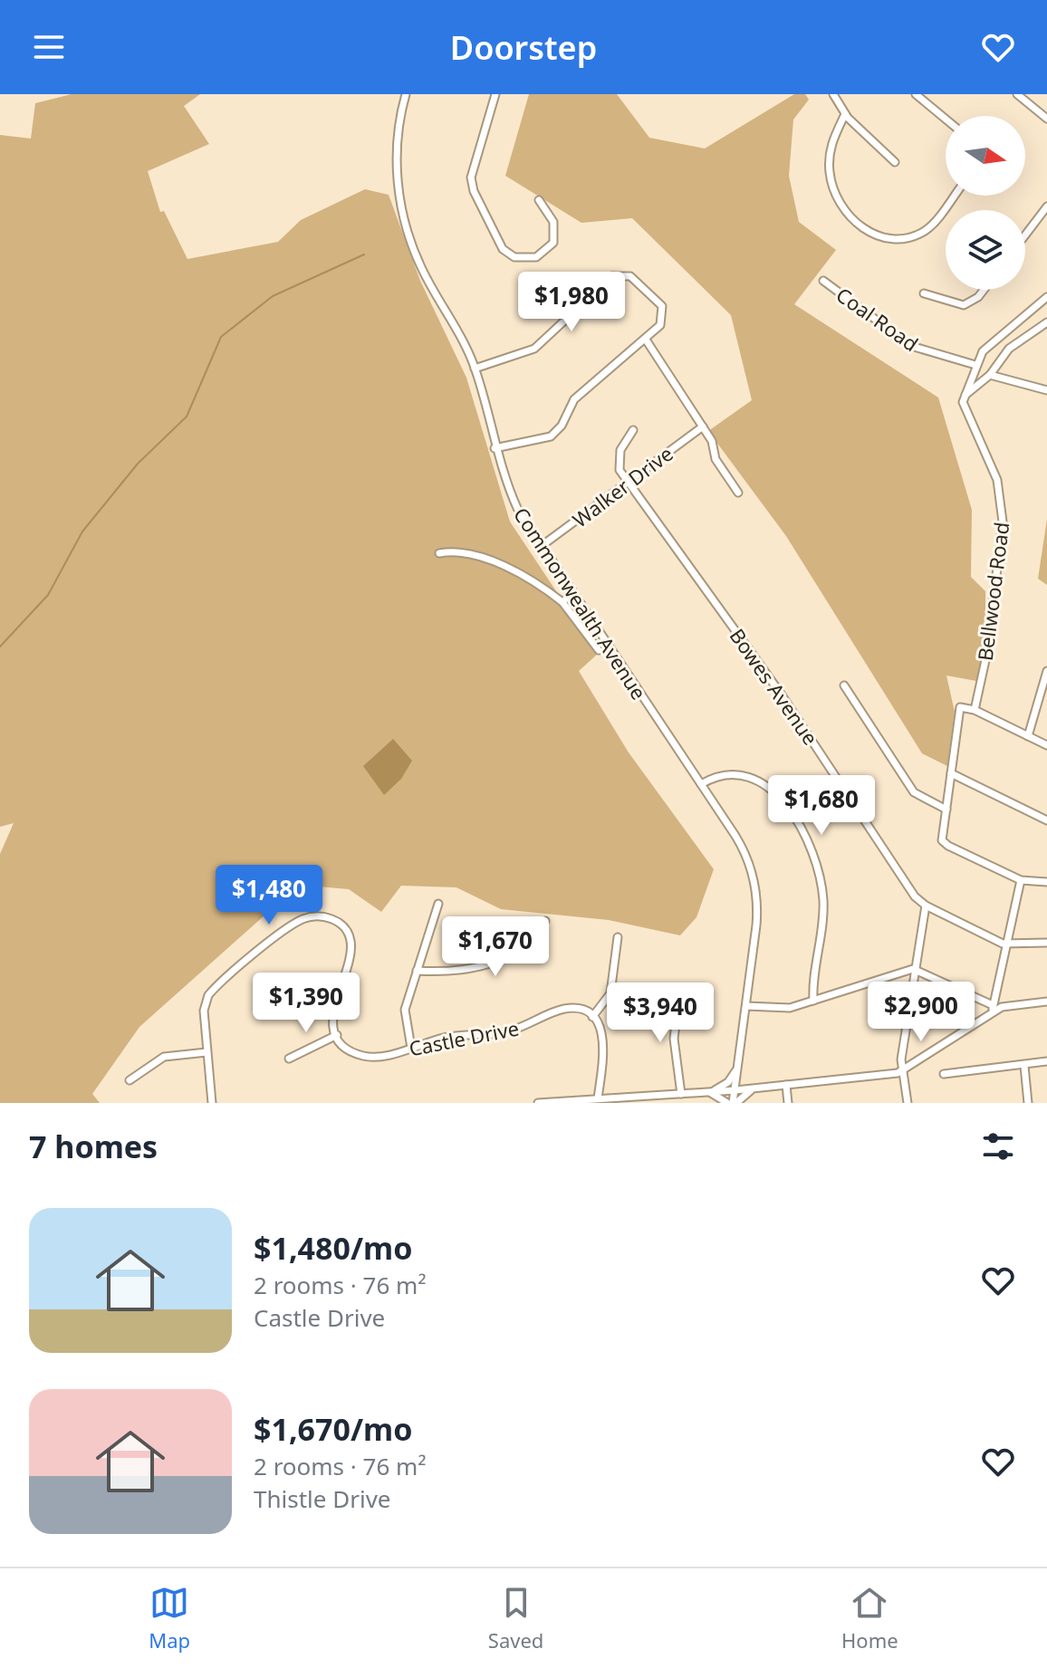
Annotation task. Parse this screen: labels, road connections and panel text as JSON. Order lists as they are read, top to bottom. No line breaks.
{"streets":{"street":["Coal Road","Walker Drive","Bellwood Road","Commonwealth Avenue","Bowes Avenue","Castle Drive"]},"crossings":[["Walker Drive","Commonwealth Avenue"],["Walker Drive","Bowes Avenue"]],"north":"right","page":{"header":"Doorstep","price":["$1,980","$1,680","$1,480","$1,670","$1,390","$2,900","$3,940"],"heading":"7 homes","list":[{"name":"$1,480/mo","note":"2 rooms · 76 m² · Castle Drive"},{"name":"$1,670/mo","note":"2 rooms · 76 m² · Thistle Drive"}],"tabs":["Map","Saved","Home"]}}
